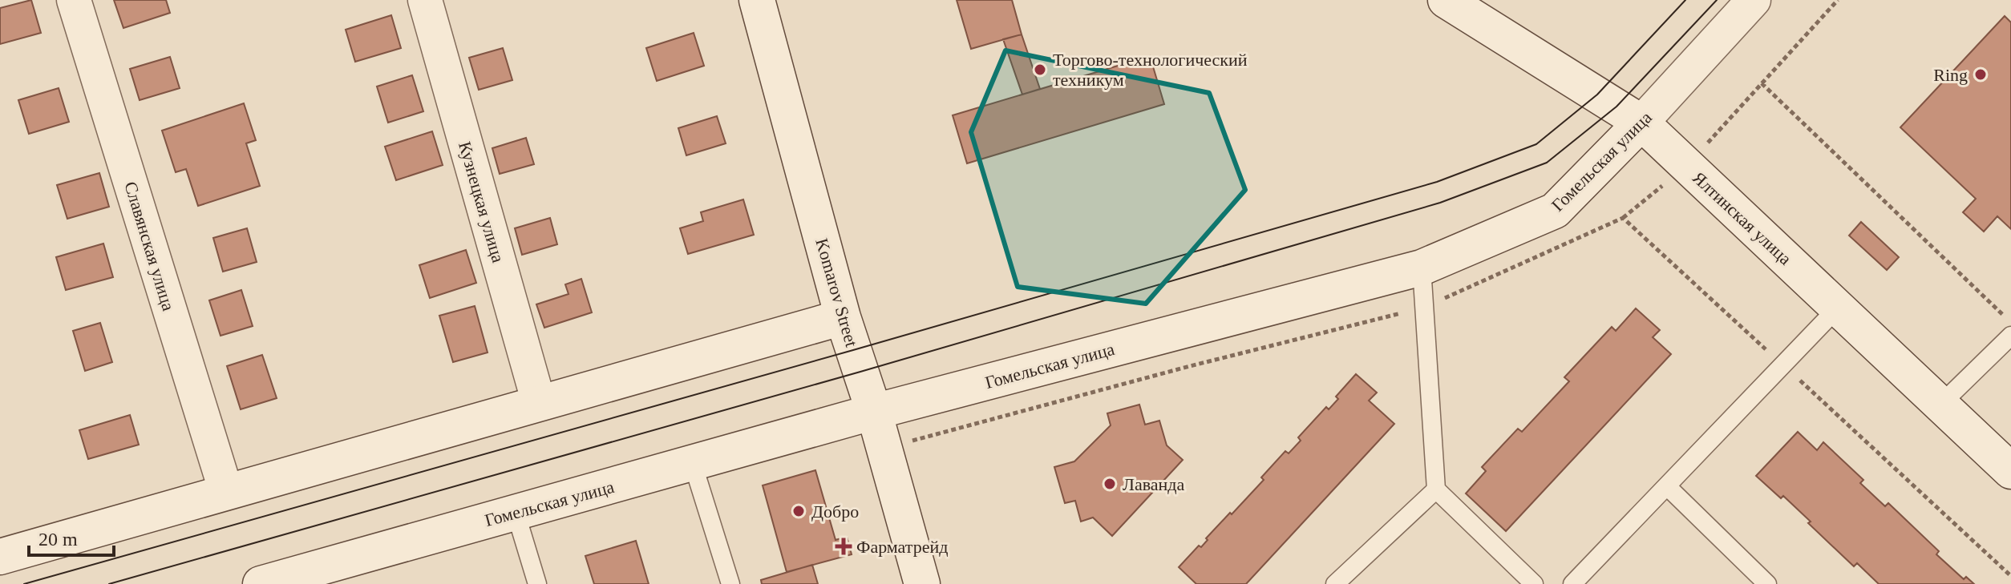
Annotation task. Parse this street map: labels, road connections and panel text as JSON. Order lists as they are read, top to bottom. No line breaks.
{"streets":{"street":["Гомельская улица","Кузнецкая улица","Ялтинская улица","Славянская улица","Komarov Street"]},"crossings":[["Гомельская улица","Ялтинская улица"],["Гомельская улица","Komarov Street"]],"places":{"other":["Торгово-технологический техникум","Ring","Лаванда","Добро"],"health":["Фарматрейд"]},"scale_bar":"20 m"}
